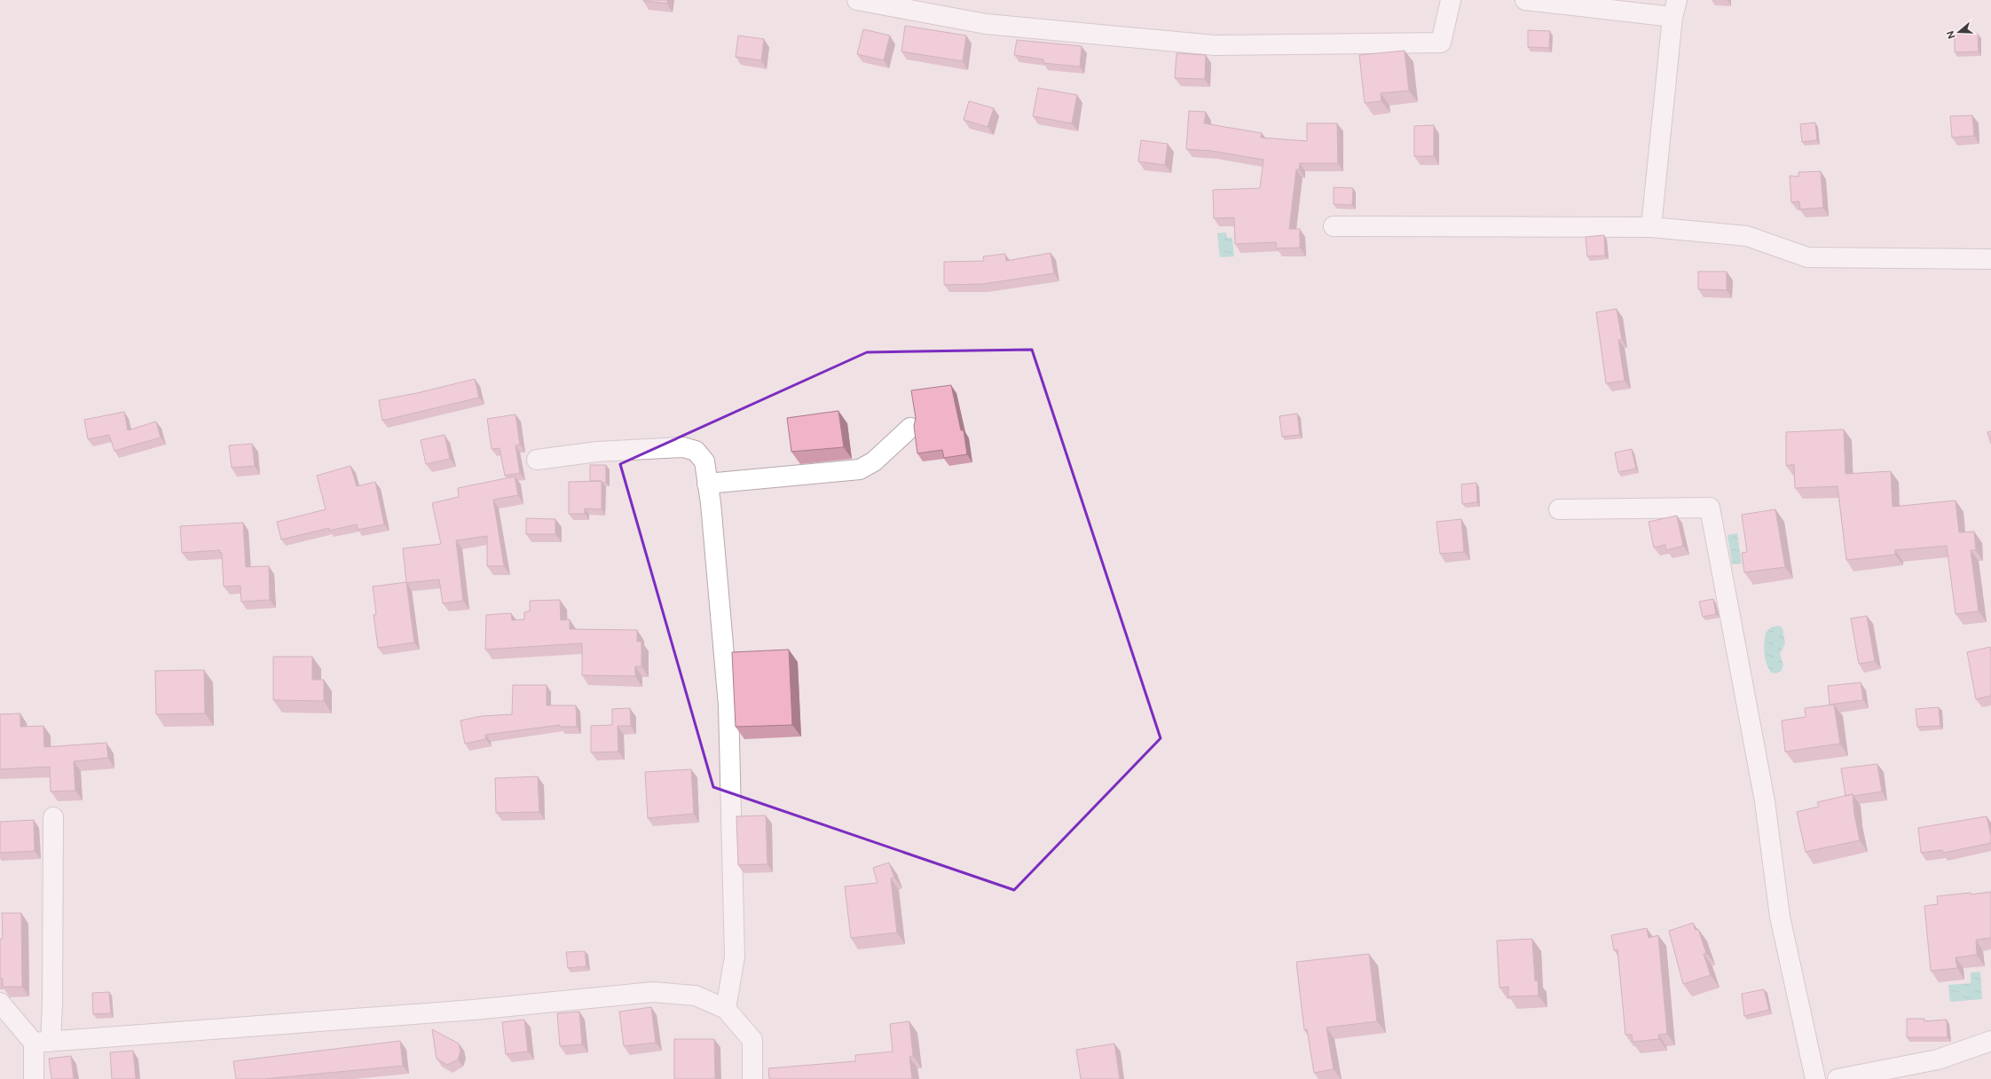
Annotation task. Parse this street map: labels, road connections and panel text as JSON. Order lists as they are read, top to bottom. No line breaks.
{"north":"left"}
